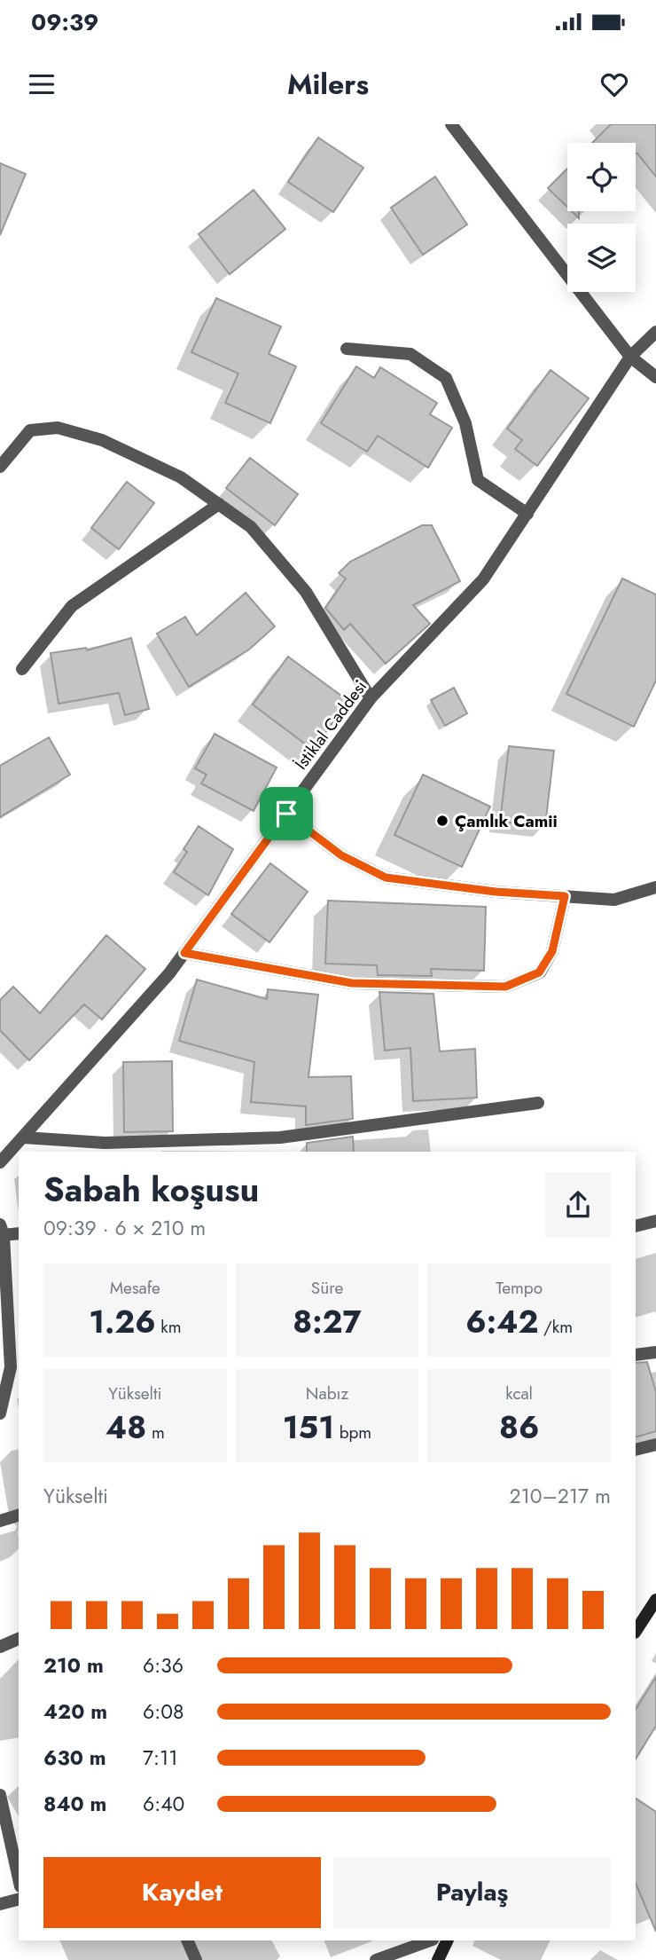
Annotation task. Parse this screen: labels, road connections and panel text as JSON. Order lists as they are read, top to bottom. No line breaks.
{"streets":{"street":["İstiklal Caddesi"]},"places":["Çamlık Camii"],"page":{"status":"09:39","header":"Milers","heading":["Sabah koşusu","09:39 · 6 × 210 m"],"stats":[["Mesafe","1.26 km"],["Süre","8:27"],["Tempo","6:42 /km"],["Yükselti","48 m"],["Nabız","151 bpm"],["kcal","86"]],"chart":["Yükselti","210–217 m"],"list":[{"name":"210 m","note":"6:36"},{"name":"420 m","note":"6:08"},{"name":"630 m","note":"7:11"},{"name":"840 m","note":"6:40"}],"buttons":["Kaydet","Paylaş"]}}
